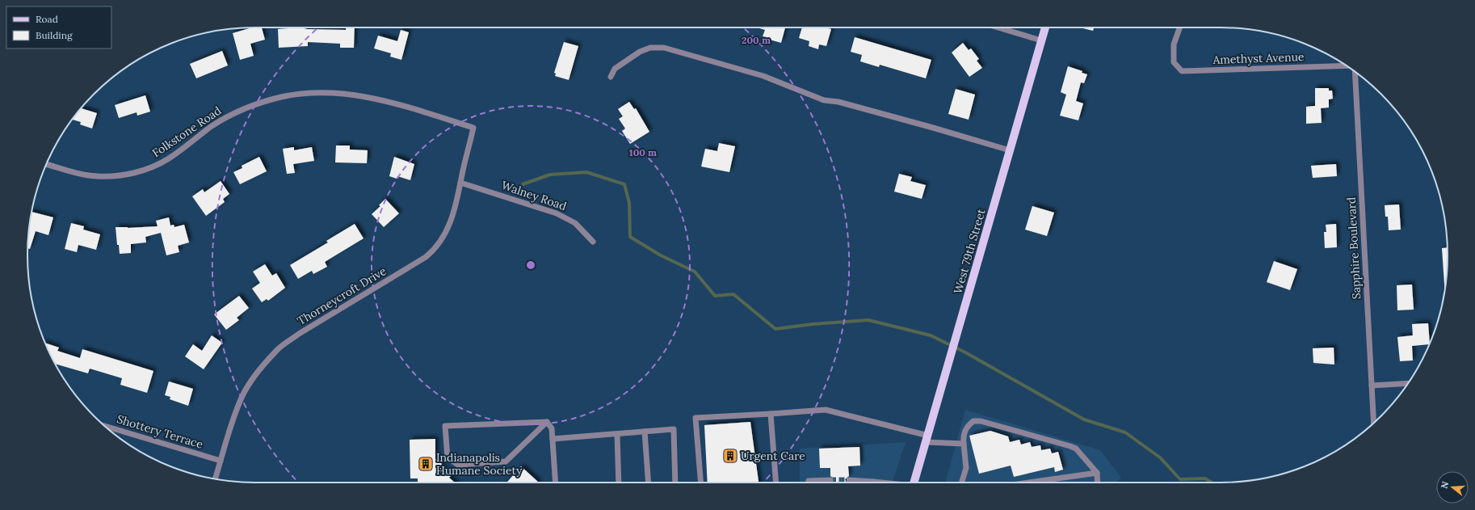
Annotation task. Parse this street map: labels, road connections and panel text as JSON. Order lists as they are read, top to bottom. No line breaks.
{"streets":{"main road":["West 79th Street"],"street":["Amethyst Avenue","Folkstone Road","Walney Road","Sapphire Boulevard","Thorneycroft Drive","Shottery Terrace"]},"crossings":[["Folkstone Road","Thorneycroft Drive"],["Walney Road","Thorneycroft Drive"],["Thorneycroft Drive","Shottery Terrace"]],"places":{"building":["Urgent Care","Indianapolis Humane Society"]},"legend":["Road","Building"],"north":"left","rings":["200 m","100 m"]}
